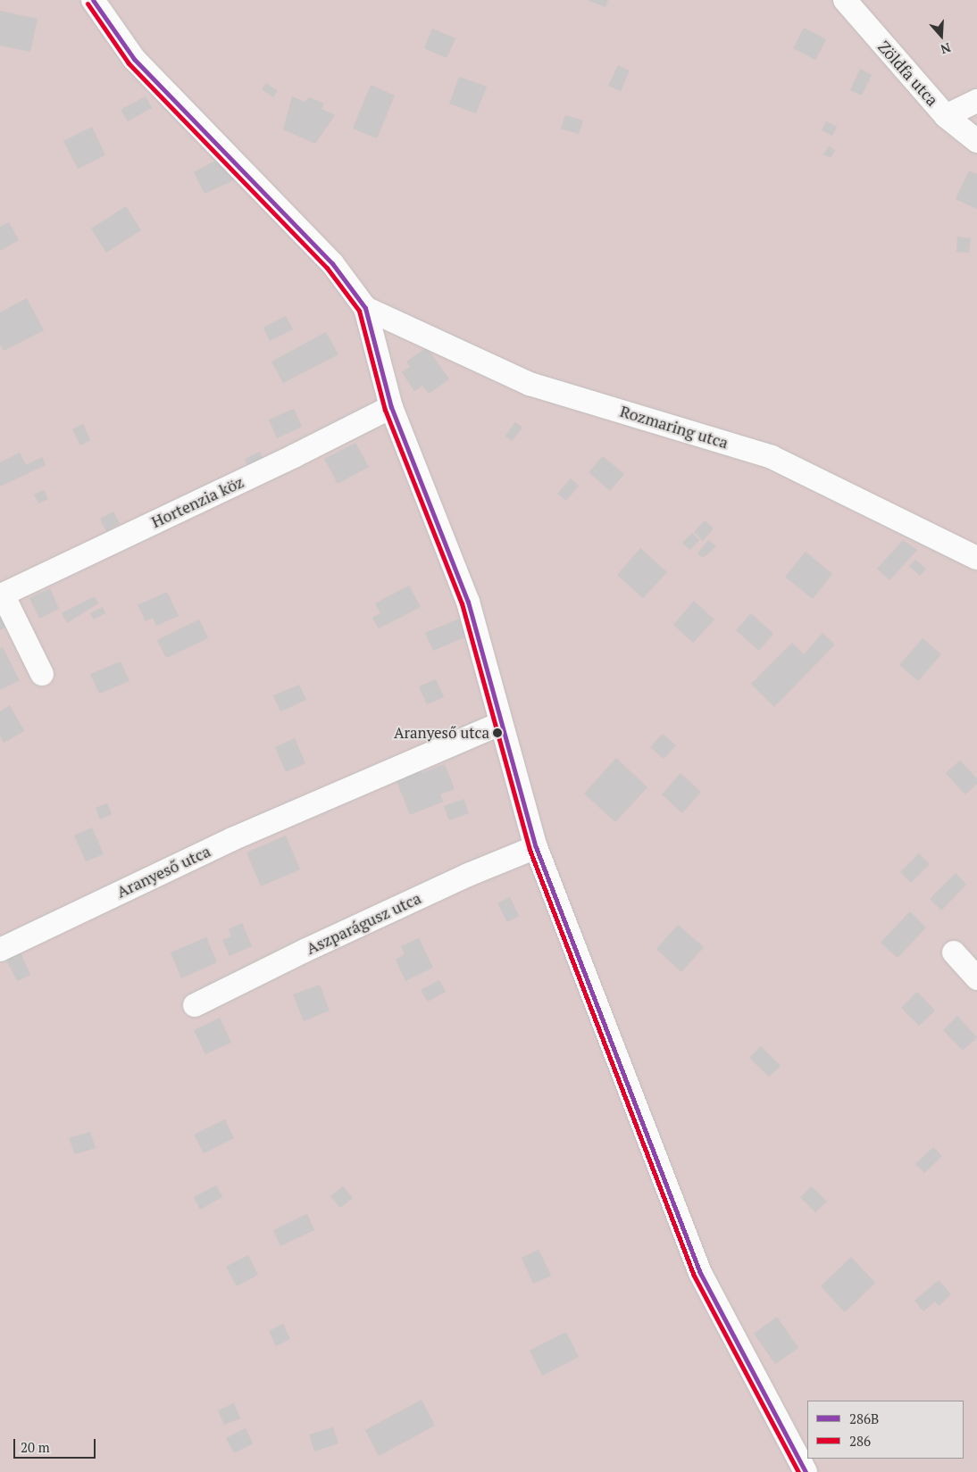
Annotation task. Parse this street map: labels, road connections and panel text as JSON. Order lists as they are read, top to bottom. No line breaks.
{"streets":{"street":["Zöldfa utca","Rozmaring utca","Hortenzia köz","Aranyeső utca","Aszparágusz utca"]},"places":["Aranyeső utca"],"lines":["transit line 286B","transit line 286"],"legend":["286B","286"],"scale_bar":"20 m","north":"bottom"}
